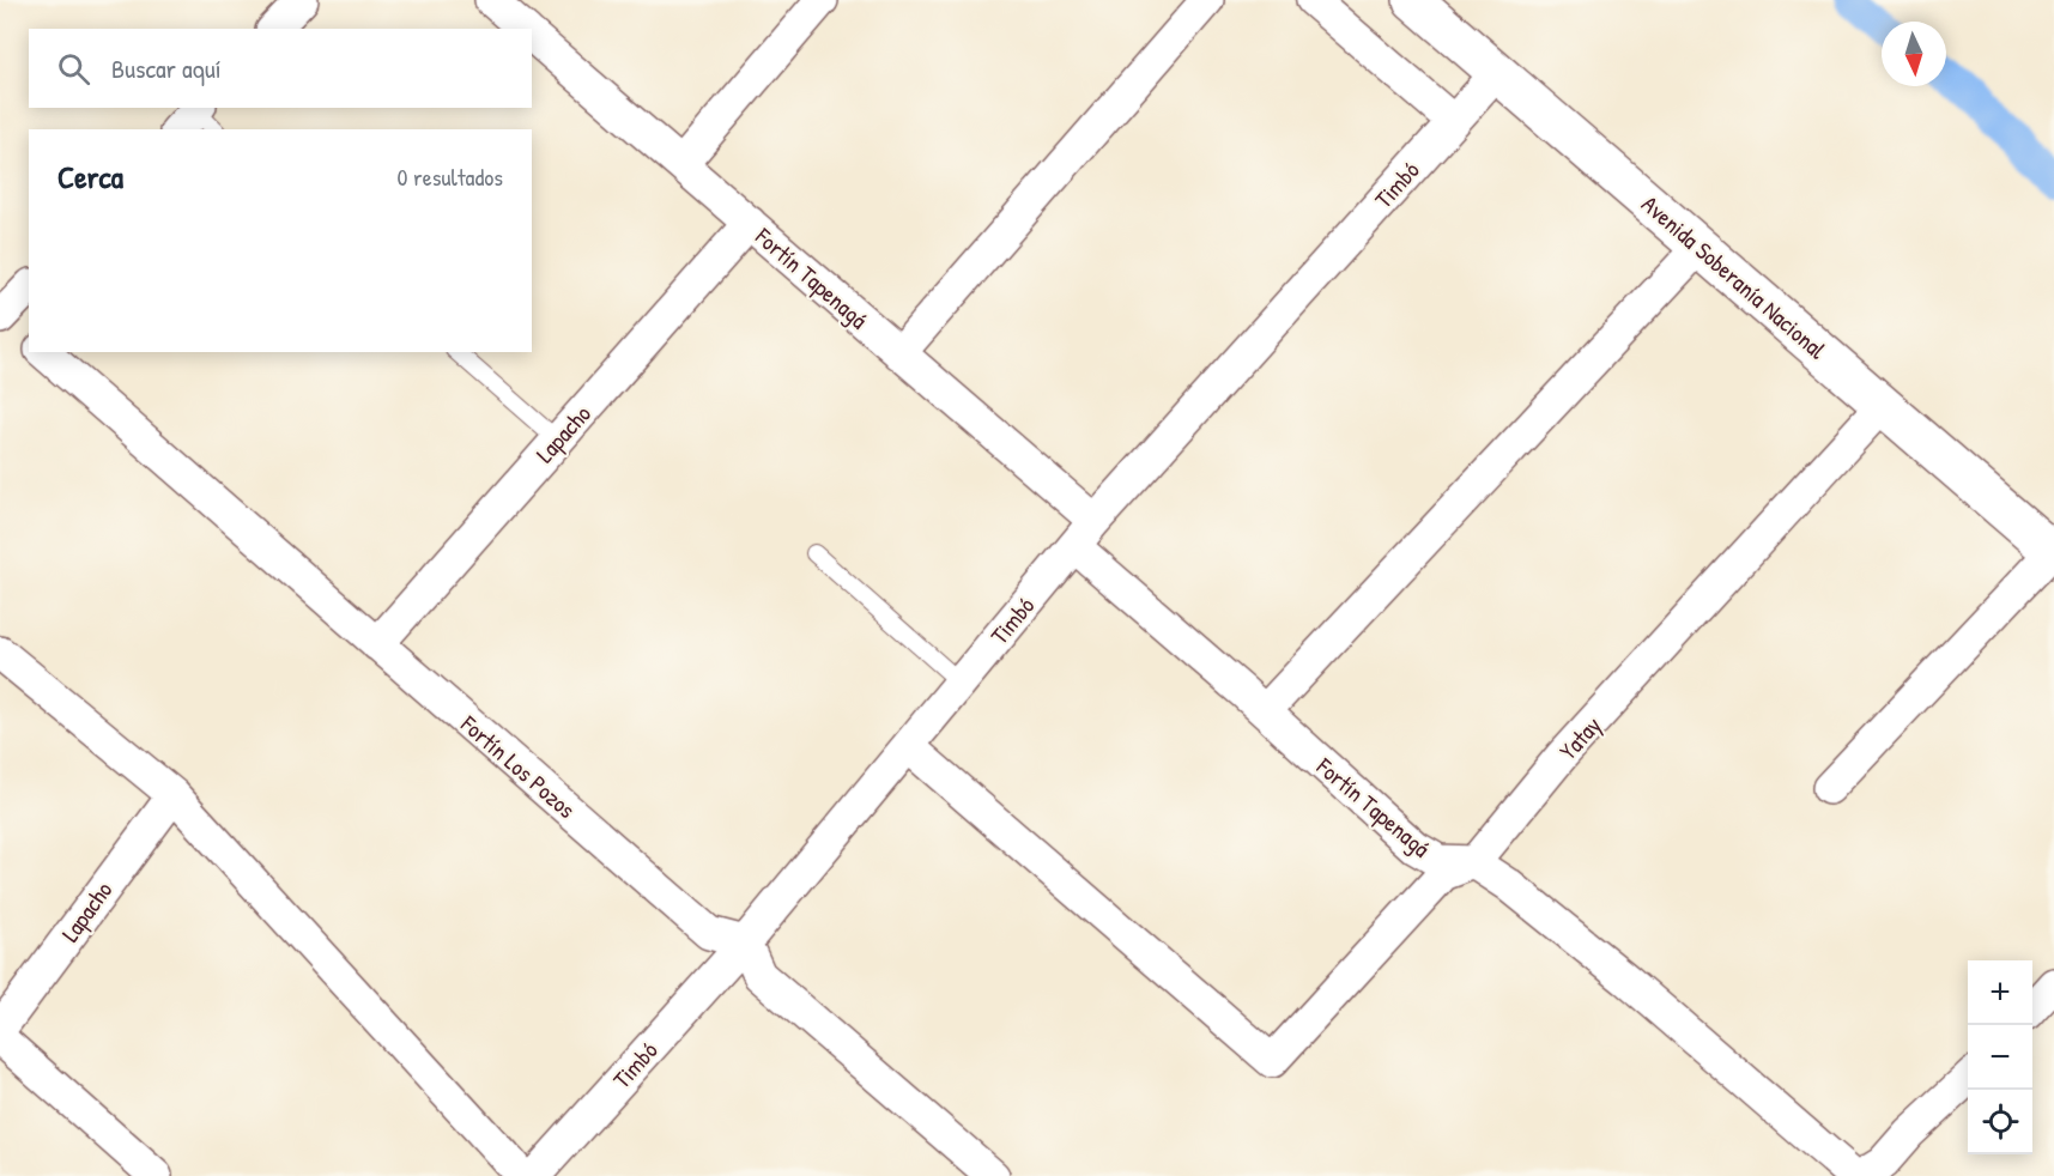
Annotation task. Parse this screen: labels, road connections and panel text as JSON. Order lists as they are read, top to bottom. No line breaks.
{"streets":{"main road":["Avenida Soberanía Nacional"],"street":["Timbó","Fortín Tapenagá","Lapacho","Yatay","Fortín Los Pozos"]},"crossings":[["Timbó","Avenida Soberanía Nacional"],["Timbó","Fortín Tapenagá"],["Timbó","Yatay"],["Timbó","Fortín Los Pozos"],["Avenida Soberanía Nacional","Yatay"],["Fortín Tapenagá","Lapacho"],["Fortín Tapenagá","Yatay"],["Lapacho","Fortín Los Pozos"]],"north":"bottom","page":{"search":"Buscar aquí","heading":["Cerca","0 resultados"],"map_buttons":["+","−"]}}
